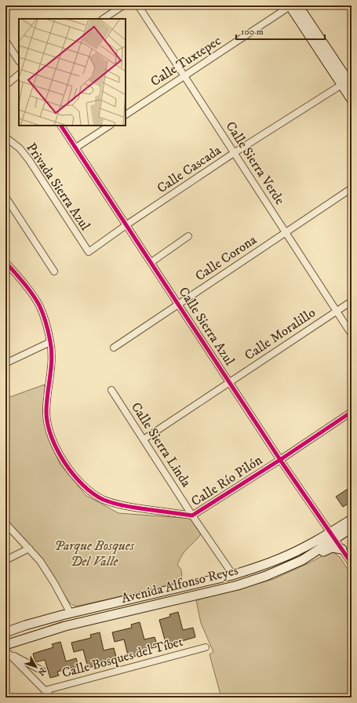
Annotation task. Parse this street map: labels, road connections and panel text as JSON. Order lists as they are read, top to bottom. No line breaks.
{"streets":{"main road":["Avenida Alfonso Reyes"],"street":["Calle Tuxtepec","Calle Sierra Verde","Calle Cascada","Privada Sierra Azul","Calle Corona","Calle Sierra Azul","Calle Moralillo","Calle Sierra Linda","Calle Río Pilón","Calle Bosques del Tíbet"]},"crossings":[["Calle Tuxtepec","Calle Sierra Verde"],["Calle Sierra Verde","Calle Cascada"],["Calle Sierra Verde","Calle Corona"],["Calle Sierra Verde","Calle Moralillo"],["Calle Cascada","Privada Sierra Azul"],["Calle Cascada","Calle Sierra Azul"],["Calle Corona","Calle Sierra Azul"],["Calle Sierra Azul","Calle Moralillo"],["Calle Sierra Azul","Calle Río Pilón"],["Calle Sierra Azul","Avenida Alfonso Reyes"],["Calle Moralillo","Calle Sierra Linda"],["Calle Sierra Linda","Calle Río Pilón"],["Calle Sierra Linda","Avenida Alfonso Reyes"]],"parks":["Parque Bosques Del Valle"],"scale_bar":"100 m","north":"bottom right"}
